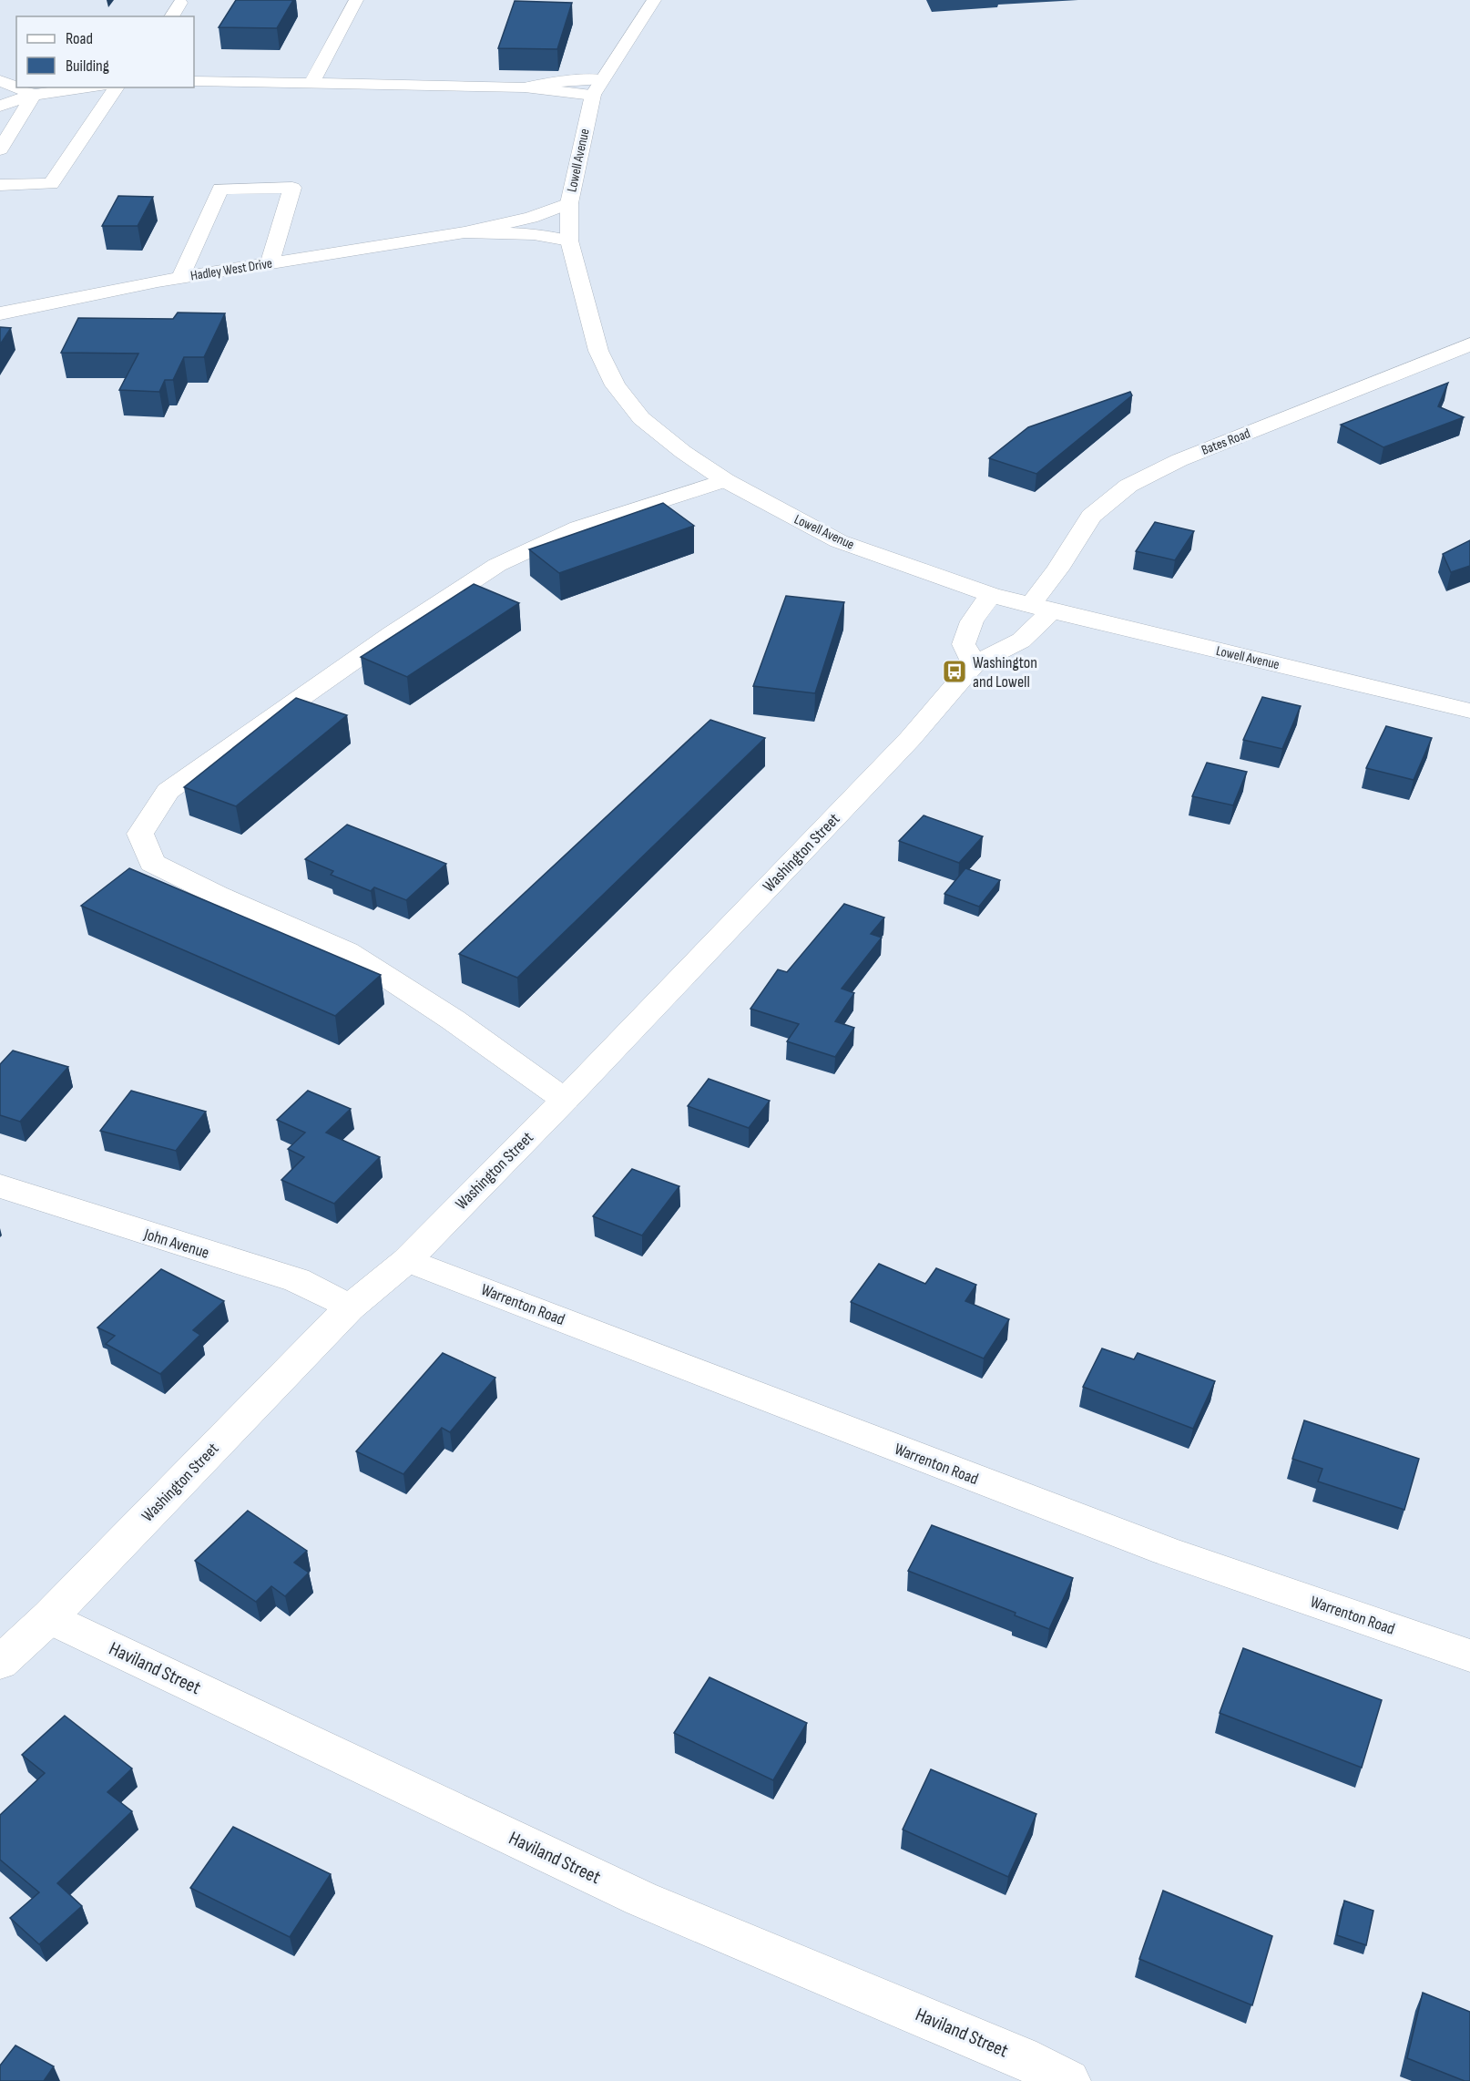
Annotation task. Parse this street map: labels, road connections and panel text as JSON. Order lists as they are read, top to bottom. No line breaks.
{"streets":{"street":["Lowell Avenue","Hadley West Drive","Bates Road","Washington Street","John Avenue","Warrenton Road","Haviland Street"]},"crossings":[["Lowell Avenue","Hadley West Drive"],["Lowell Avenue","Bates Road"],["Lowell Avenue","Washington Street"],["Bates Road","Washington Street"],["Washington Street","John Avenue"],["Washington Street","Warrenton Road"],["Washington Street","Haviland Street"]],"places":{"bus stop":["Washington and Lowell"]},"legend":["Road","Building"]}
